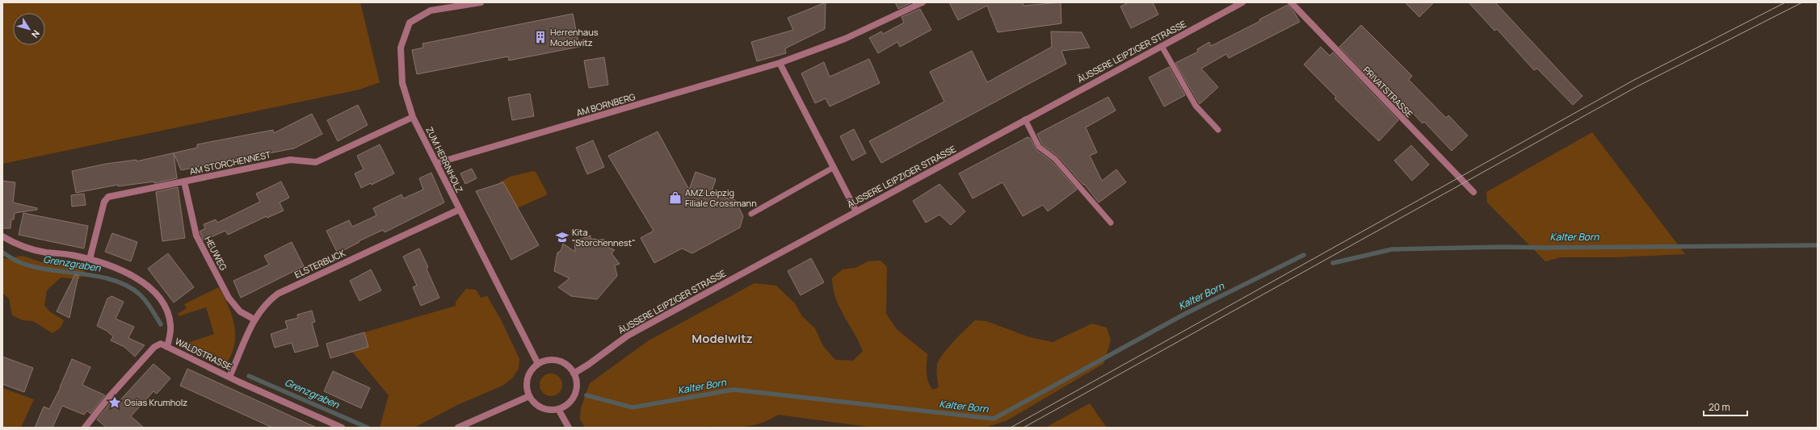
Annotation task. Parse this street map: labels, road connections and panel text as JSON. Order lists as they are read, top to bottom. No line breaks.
{"streets":{"street":["ÄUSSERE LEIPZIGER STRASSE","PRIVATSTRASSE","AM BORNBERG","ZUM HERRNHOLZ","AM STORCHENNEST","HEUWEG","ELSTERBLICK","WALDSTRASSE"]},"crossings":[["ÄUSSERE LEIPZIGER STRASSE","ZUM HERRNHOLZ"],["AM BORNBERG","ZUM HERRNHOLZ"],["ZUM HERRNHOLZ","AM STORCHENNEST"],["ZUM HERRNHOLZ","ELSTERBLICK"],["AM STORCHENNEST","HEUWEG"],["HEUWEG","ELSTERBLICK"],["ELSTERBLICK","WALDSTRASSE"]],"districts":["Modelwitz"],"water":["Kalter Born","Grenzgraben"],"places":{"building":["Herrenhaus Modelwitz"],"shop":["AMZ Leipzig Filiale Grossmann"],"school or university":["Kita \"Storchennest\""],"place":["Osias Krumholz"]},"scale_bar":"20 m","north":"bottom right"}
